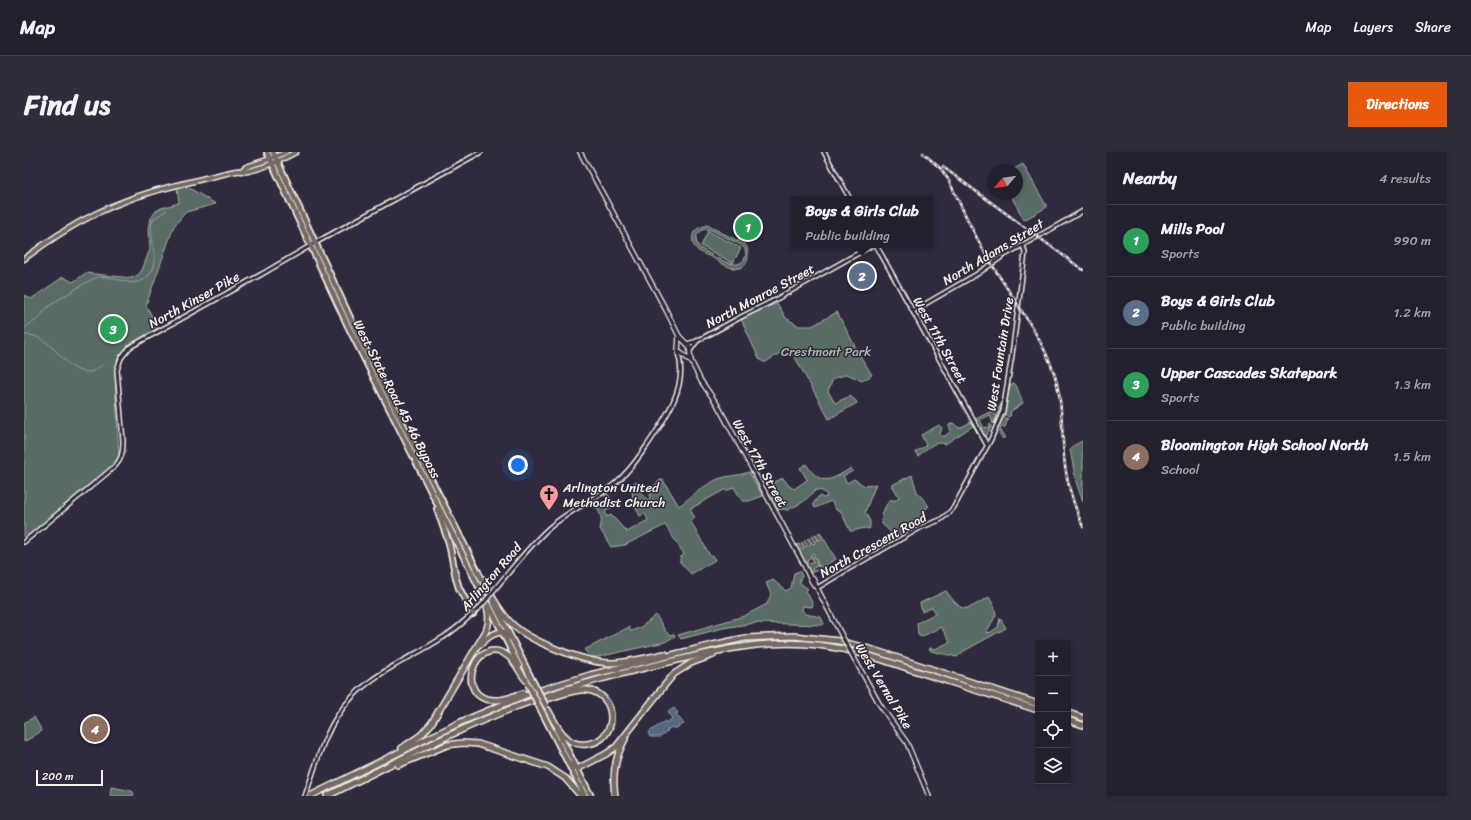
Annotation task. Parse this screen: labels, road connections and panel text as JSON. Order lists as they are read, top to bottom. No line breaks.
{"streets":{"highway":["West State Road 45 46 Bypass"],"main road":["West 17th Street","West Vernal Pike"],"street":["North Adams Street","North Monroe Street","North Kinser Pike","West 11th Street","West Fountain Drive","North Crescent Road","Arlington Road"]},"crossings":[["North Adams Street","West 11th Street"],["North Adams Street","West Fountain Drive"],["North Monroe Street","West 17th Street"],["North Monroe Street","Arlington Road"],["North Kinser Pike","West State Road 45 46 Bypass"],["West 11th Street","West Fountain Drive"],["West Fountain Drive","North Crescent Road"],["West 17th Street","North Crescent Road"],["West 17th Street","Arlington Road"],["West 17th Street","West Vernal Pike"],["North Crescent Road","West Vernal Pike"]],"parks":["Crestmont Park"],"places":{"church":["Arlington United Methodist Church"]},"scale_bar":"200 m","north":"bottom left","page":{"header":"Map","nav":["Map","Layers","Share"],"title":"Find us","buttons":"Directions","heading":["Nearby","4 results"],"popup":["Boys & Girls Club","Public building"],"list":[{"mark":"1","name":"Mills Pool","note":"Sports","value":"990 m"},{"mark":"2","name":"Boys & Girls Club","note":"Public building","value":"1.2 km"},{"mark":"3","name":"Upper Cascades Skatepark","note":"Sports","value":"1.3 km"},{"mark":"4","name":"Bloomington High School North","note":"School","value":"1.5 km"}],"pins":["1","2","3","4"],"map_buttons":["+","−"],"scale":"200 m"}}
